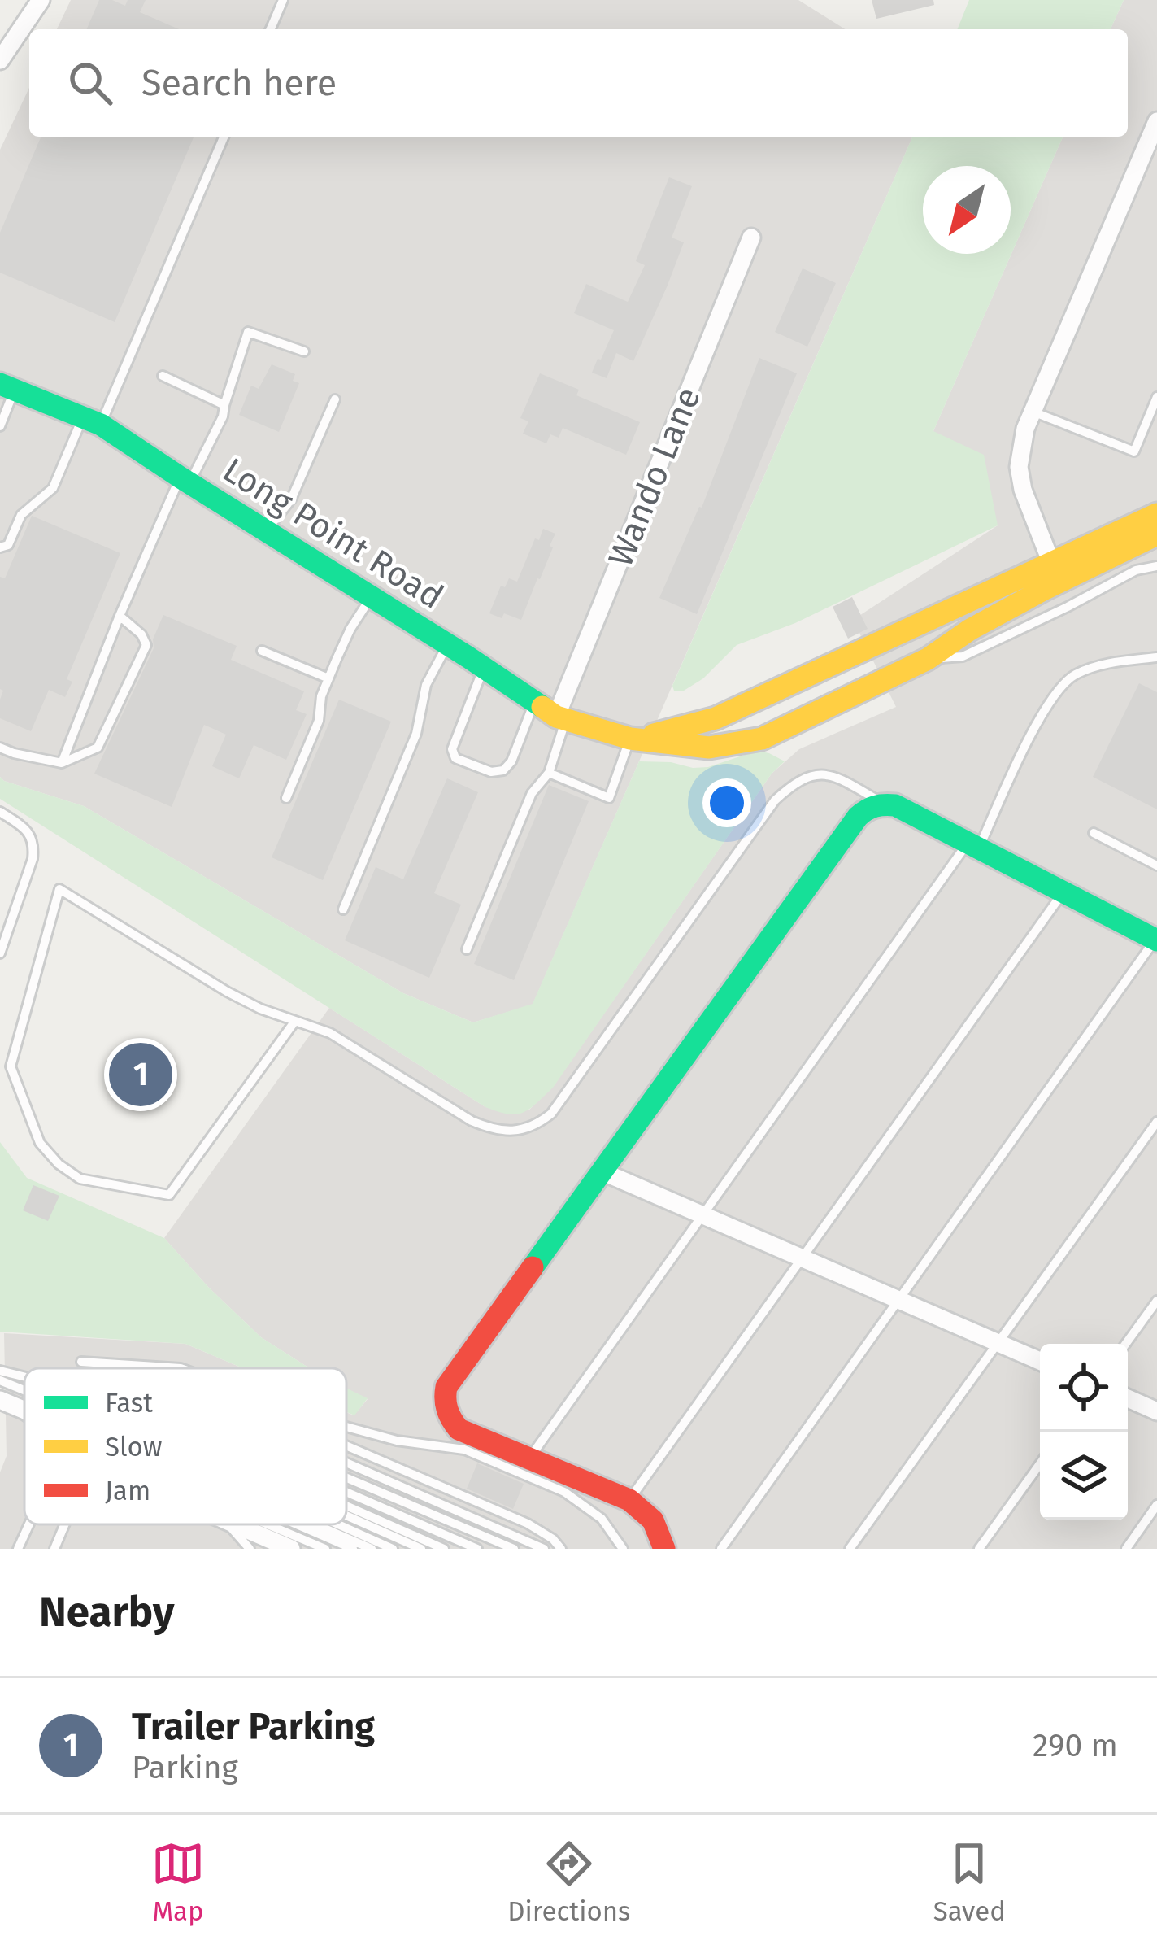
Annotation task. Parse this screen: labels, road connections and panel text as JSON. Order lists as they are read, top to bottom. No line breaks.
{"streets":{"main road":["Long Point Road"],"street":["Wando Lane"]},"crossings":[["Wando Lane","Long Point Road"]],"legend":["Fast","Slow","Jam"],"north":"bottom left","page":{"search":"Search here","pins":"1","heading":"Nearby","list":[{"mark":"1","name":"Trailer Parking","note":"Parking","value":"290 m"}],"nav":["Map","Directions","Saved"]}}
